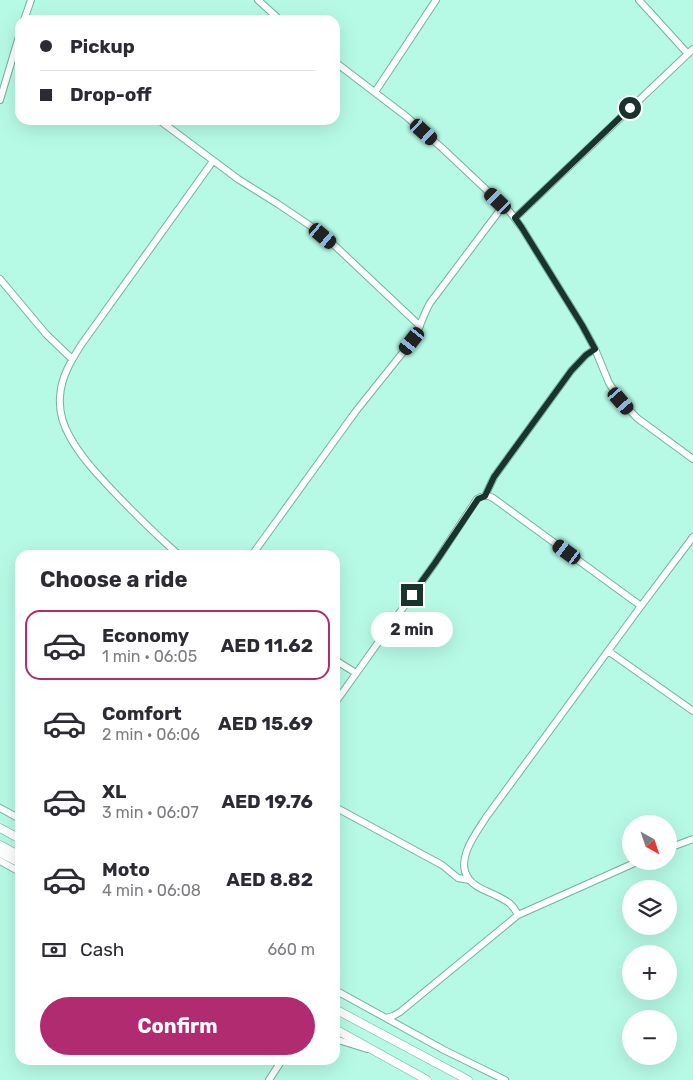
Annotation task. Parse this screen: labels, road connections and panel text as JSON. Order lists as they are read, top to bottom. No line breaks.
{"north":"bottom right","page":{"banner":["Pickup","Drop-off"],"heading":"Choose a ride","list":[{"name":"Economy","note":"1 min · 06:05","value":"AED 11.62"},{"name":"Comfort","note":"2 min · 06:06","value":"AED 15.69"},{"name":"XL","note":"3 min · 06:07","value":"AED 19.76"},{"name":"Moto","note":"4 min · 06:08","value":"AED 8.82"}],"bubble":"2 min","map_buttons":["+","−"],"pay":["Cash","660 m"],"buttons":"Confirm"}}
